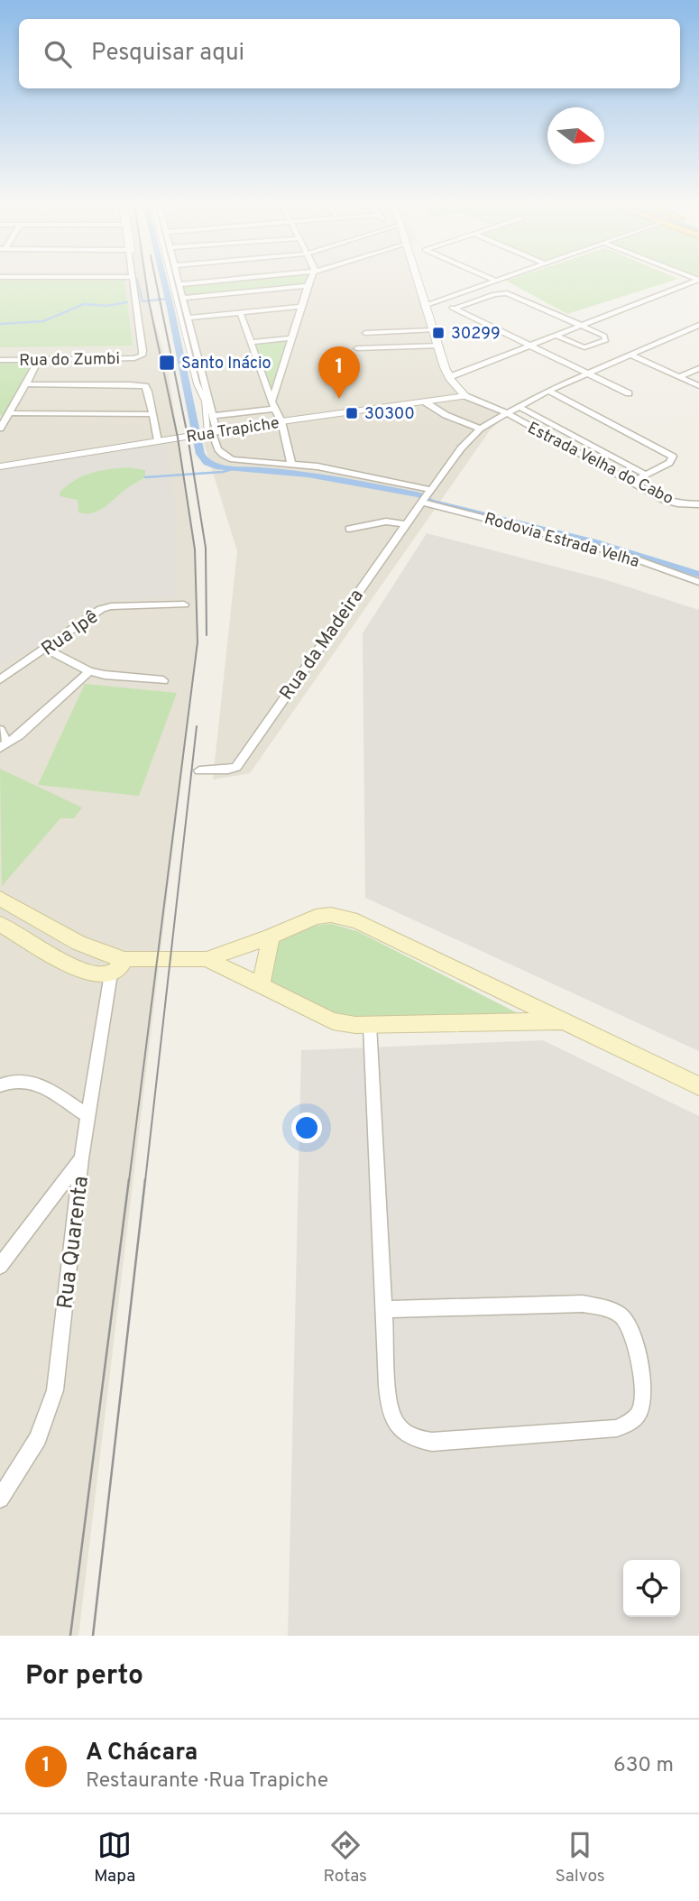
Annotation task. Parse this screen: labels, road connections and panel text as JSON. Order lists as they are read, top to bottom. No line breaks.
{"streets":{"street":["Rua do Zumbi","Rua Trapiche","Estrada Velha do Cabo","Rodovia Estrada Velha","Rua Ipê","Rua da Madeira","Rua Quarenta"]},"crossings":[["Rua Trapiche","Estrada Velha do Cabo"],["Estrada Velha do Cabo","Rua da Madeira"],["Rodovia Estrada Velha","Rua da Madeira"]],"places":{"transit":["30299","Santo Inácio","30300"]},"north":"right","page":{"search":"Pesquisar aqui","pins":"1","heading":"Por perto","list":[{"mark":"1","name":"A Chácara","note":"Restaurante · Rua Trapiche","value":"630 m"}],"nav":["Mapa","Rotas","Salvos"]}}
